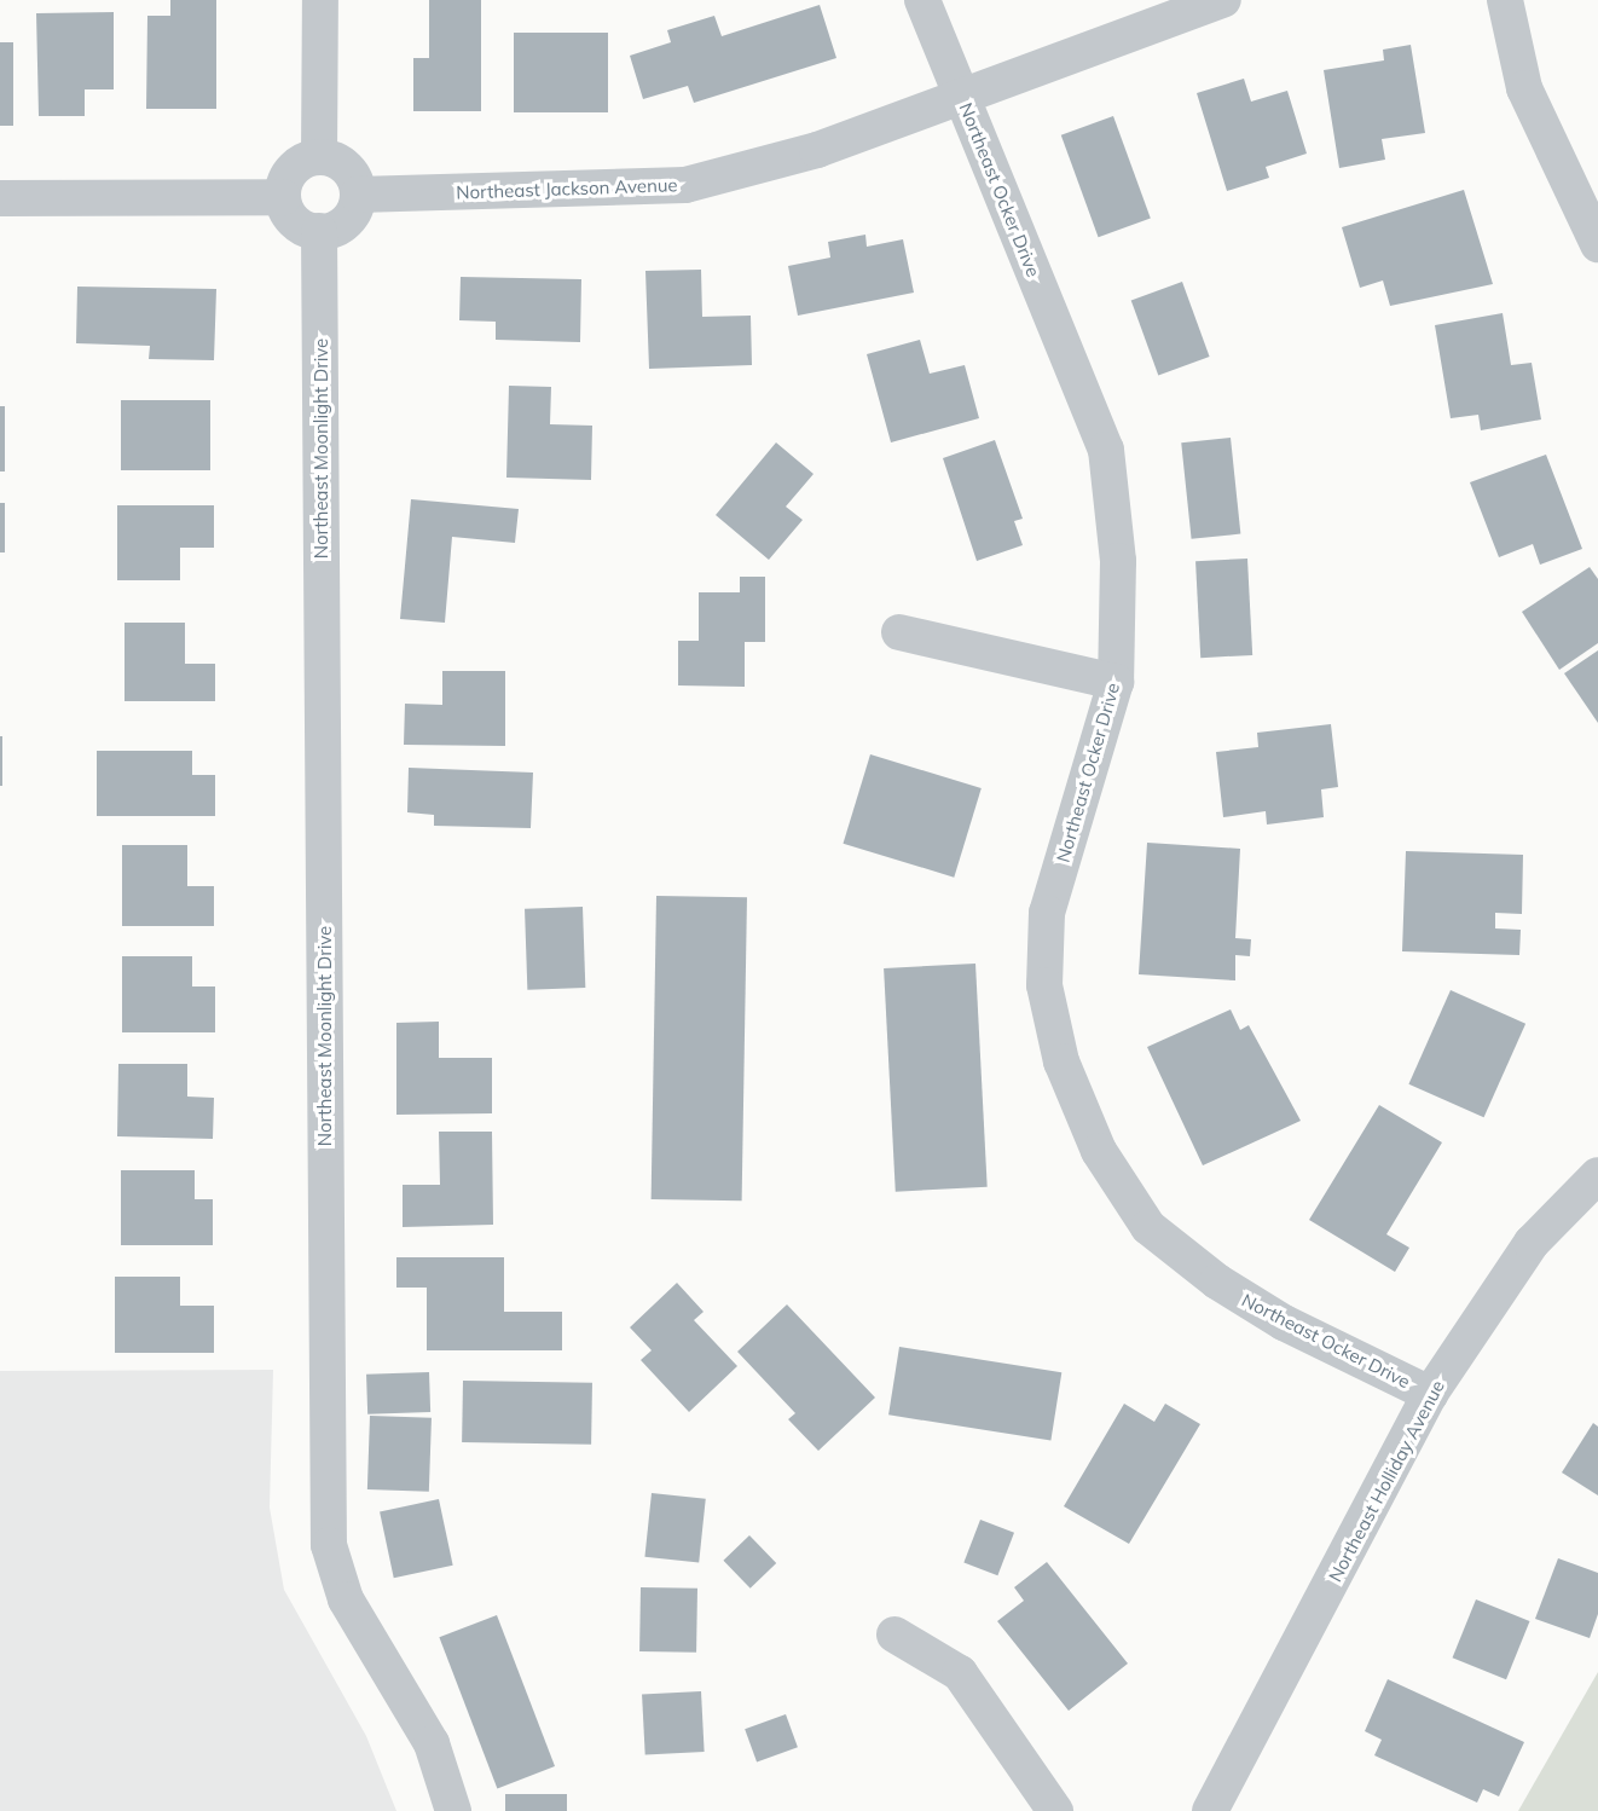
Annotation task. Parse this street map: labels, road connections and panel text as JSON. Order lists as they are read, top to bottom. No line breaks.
{"streets":{"street":["Northeast Jackson Avenue","Northeast Ocker Drive","Northeast Moonlight Drive","Northeast Holliday Avenue"]},"crossings":[["Northeast Jackson Avenue","Northeast Ocker Drive"],["Northeast Jackson Avenue","Northeast Moonlight Drive"],["Northeast Ocker Drive","Northeast Holliday Avenue"]]}
